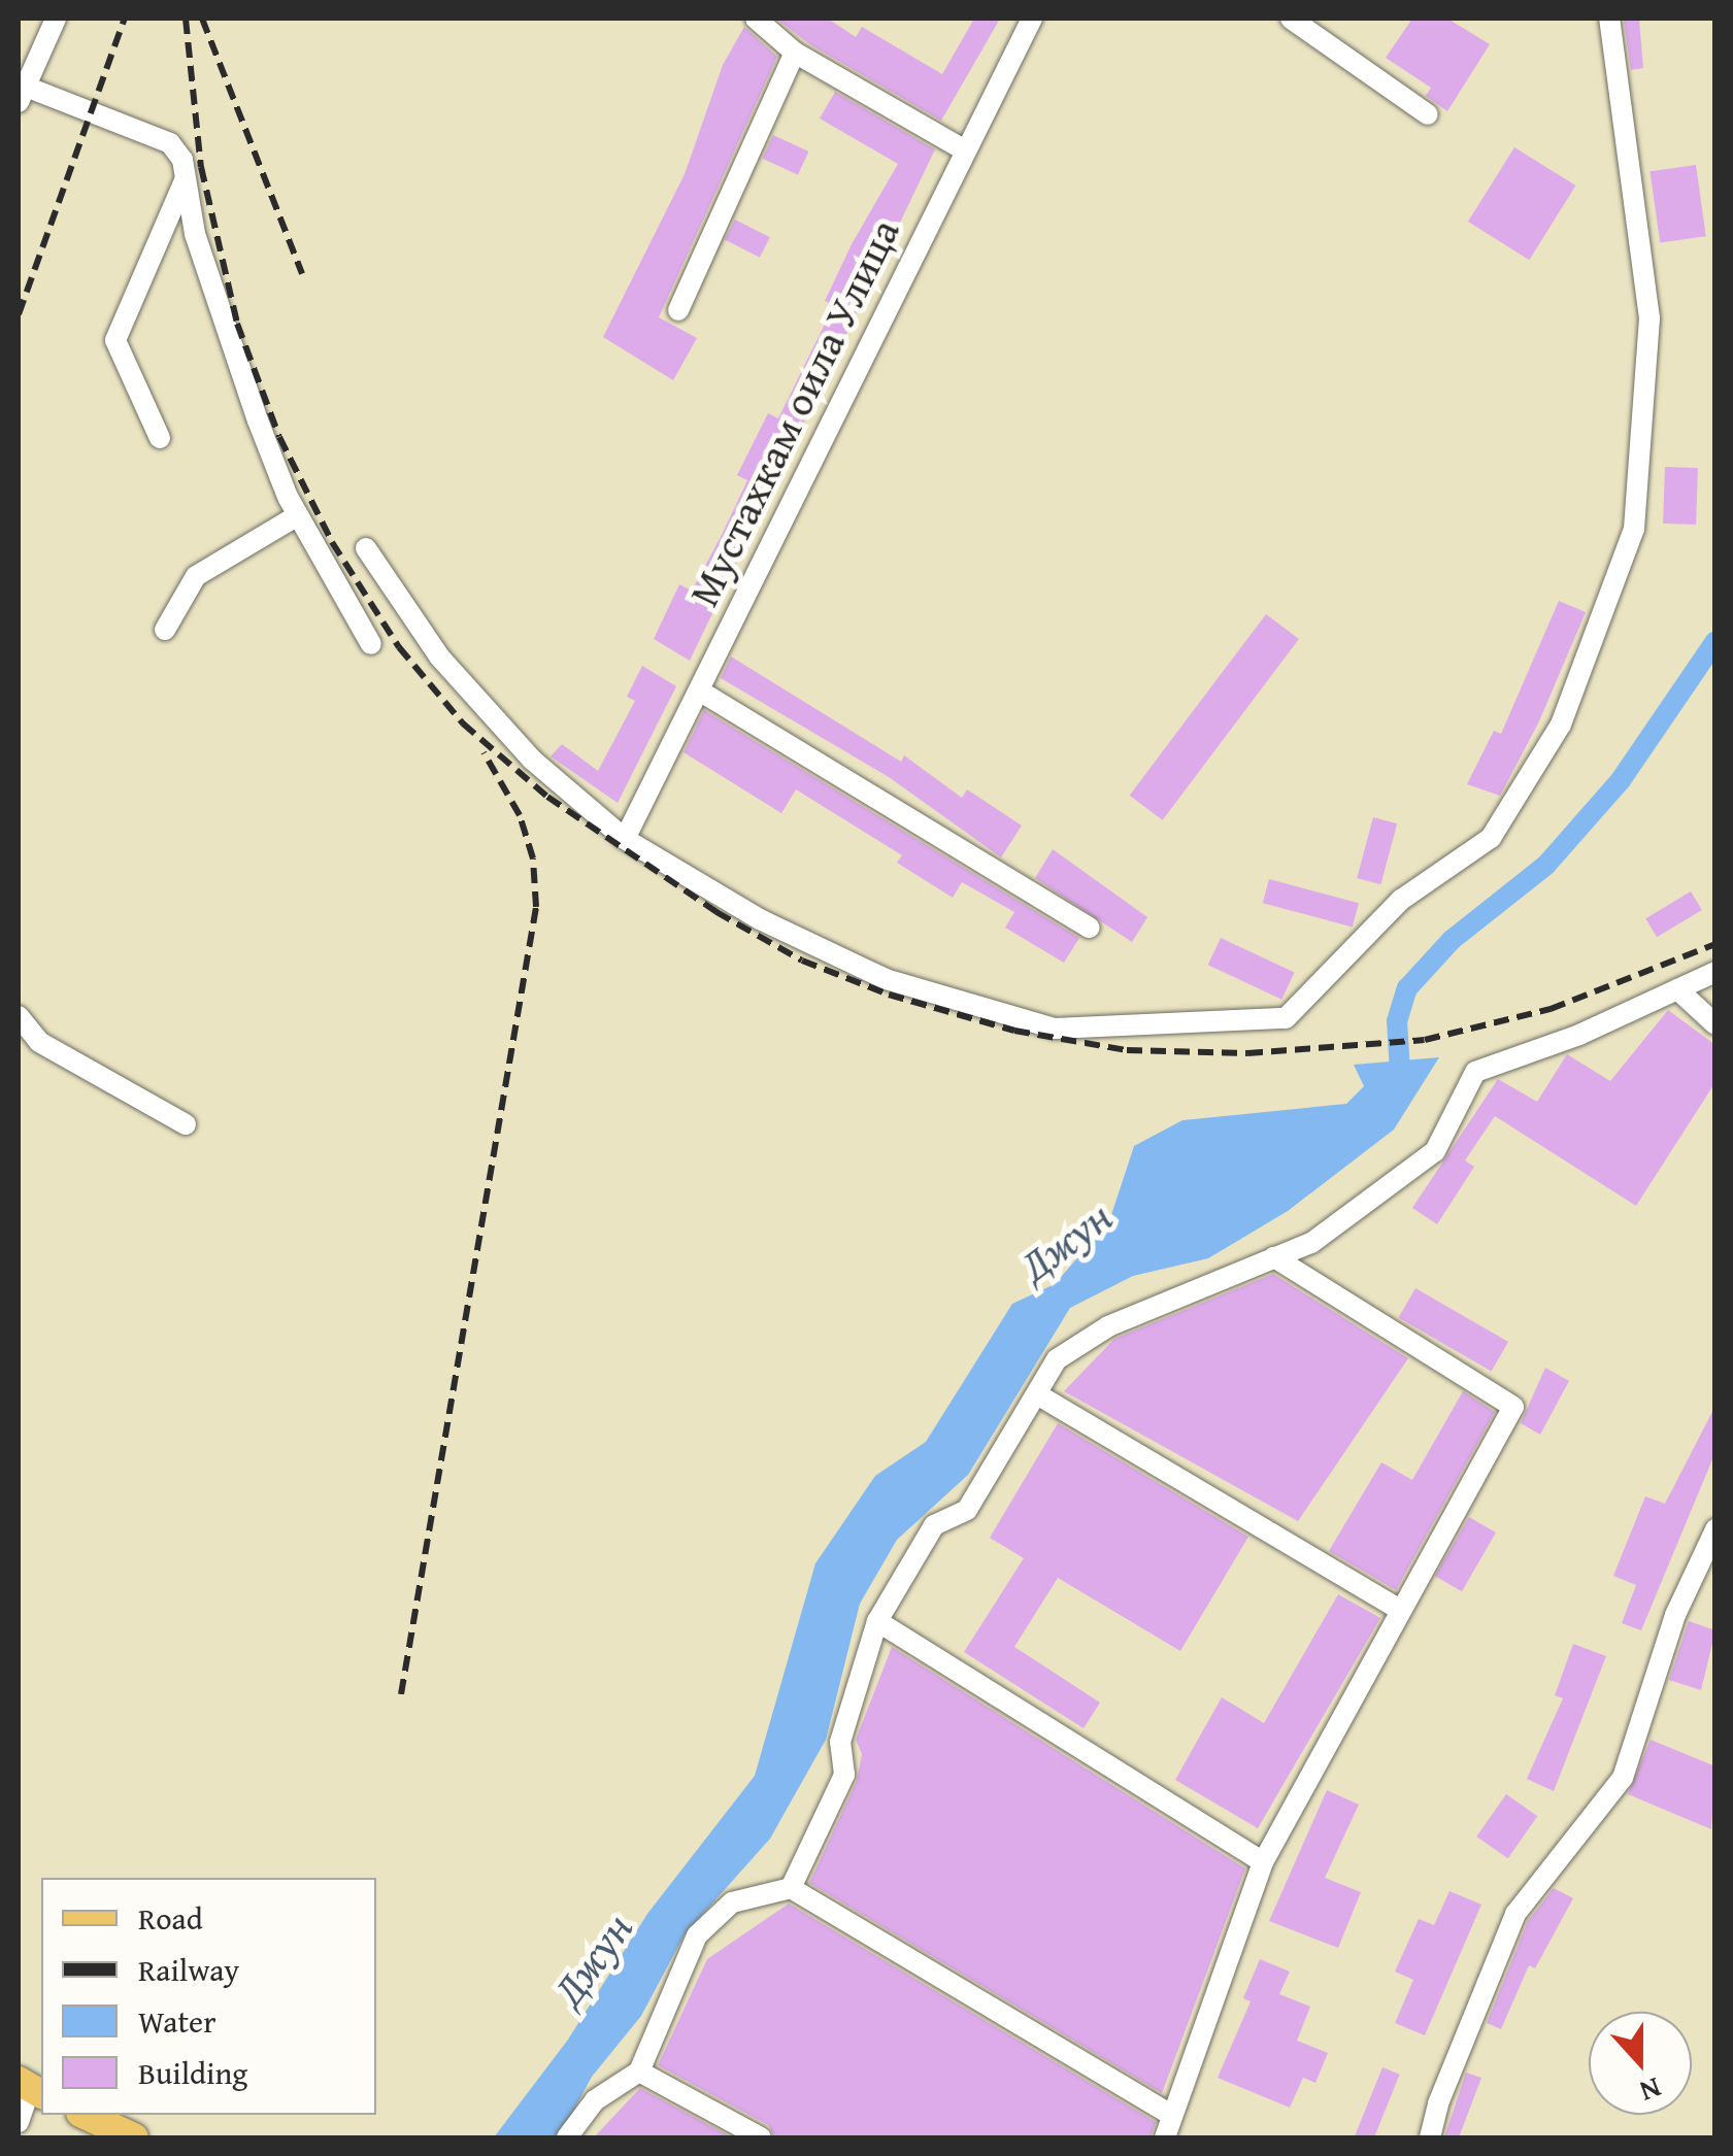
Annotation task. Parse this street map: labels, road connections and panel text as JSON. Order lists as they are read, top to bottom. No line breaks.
{"streets":{"street":["Мустахкам оила Улица"]},"water":["Джун"],"legend":["Road","Railway","Water","Building"],"north":"bottom"}
